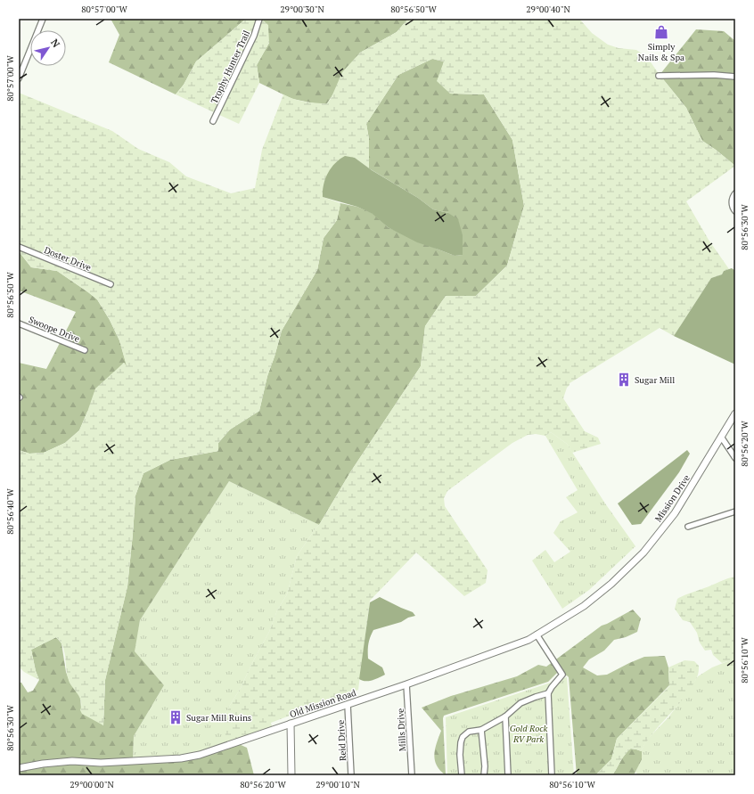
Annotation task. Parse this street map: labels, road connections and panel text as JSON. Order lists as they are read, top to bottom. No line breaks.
{"streets":{"street":["Trophy Hunter Trail","Doster Drive","Swoope Drive","Mission Drive","Old Mission Road","Mills Drive","Reid Drive"]},"crossings":[["Mission Drive","Old Mission Road"],["Old Mission Road","Mills Drive"],["Old Mission Road","Reid Drive"]],"parks":["Gold Rock RV Park"],"places":{"shop":["Simply Nails & Spa"],"building":["Sugar Mill","Sugar Mill Ruins"]},"north":"top right","coordinates":["80°57'00\"W","29°00'30\"N","80°56'50\"W","29°00'40\"N","80°56'30\"W","80°56'20\"W","80°56'40\"W","80°56'10\"W","29°00'00\"N","29°00'10\"N"]}
